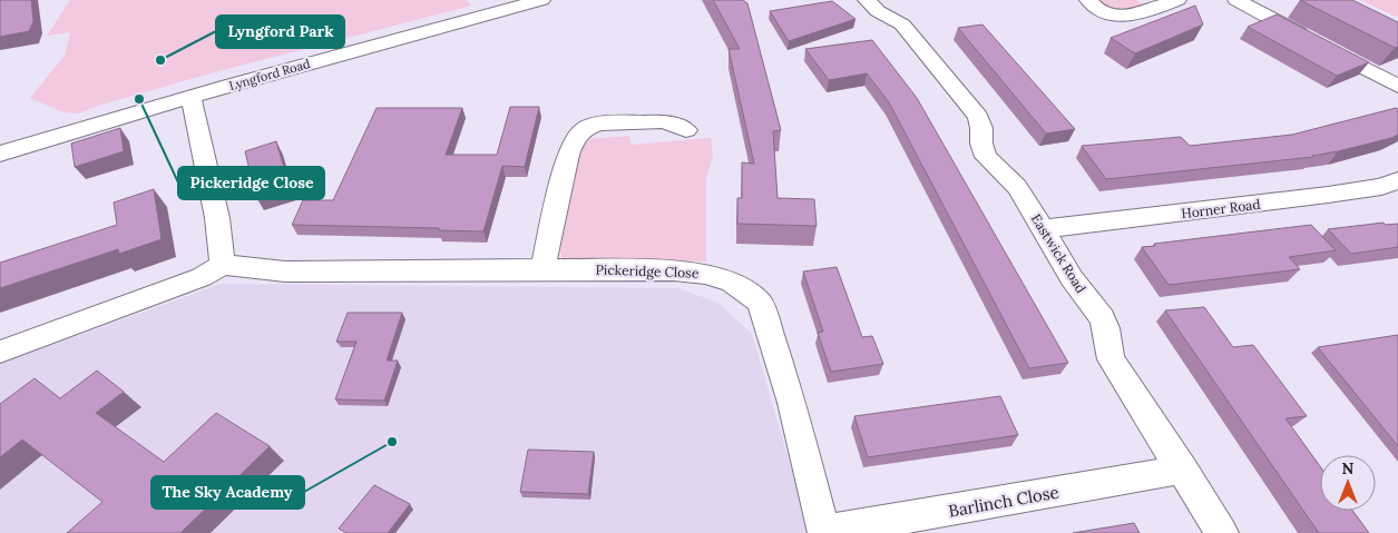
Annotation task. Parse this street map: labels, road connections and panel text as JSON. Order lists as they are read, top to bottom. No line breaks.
{"streets":{"street":["Lyngford Road","Horner Road","Eastwick Road","Pickeridge Close","Barlinch Close"]},"crossings":[["Horner Road","Eastwick Road"],["Eastwick Road","Barlinch Close"],["Pickeridge Close","Barlinch Close"]],"places":["Lyngford Park","Pickeridge Close","The Sky Academy"],"north":"top"}
